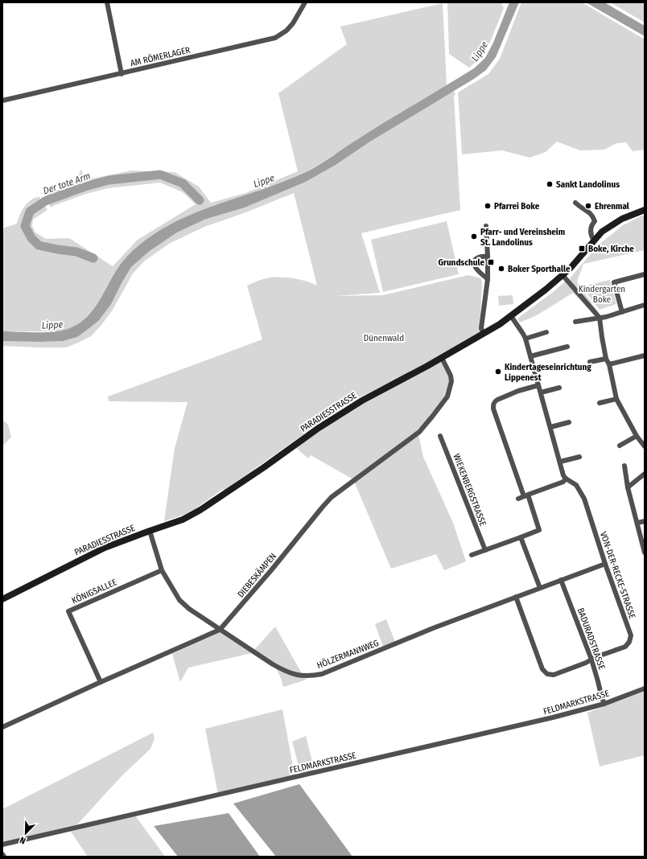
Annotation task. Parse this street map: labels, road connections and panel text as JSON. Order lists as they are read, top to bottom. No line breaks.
{"streets":{"main road":["PARADIESSTRASSE"],"street":["AM RÖMERLAGER","WIEKENBERGSTRASSE","DIEBESKÄMPEN","VON-DER-RECKE-STRASSE","KÖNIGSALLEE","BADURADSTRASSE","HÖLZERMANNWEG","FELDMARKSTRASSE"]},"crossings":[["PARADIESSTRASSE","DIEBESKÄMPEN"],["PARADIESSTRASSE","HÖLZERMANNWEG"],["DIEBESKÄMPEN","KÖNIGSALLEE"],["DIEBESKÄMPEN","HÖLZERMANNWEG"],["VON-DER-RECKE-STRASSE","BADURADSTRASSE"],["VON-DER-RECKE-STRASSE","HÖLZERMANNWEG"],["KÖNIGSALLEE","HÖLZERMANNWEG"],["BADURADSTRASSE","HÖLZERMANNWEG"],["BADURADSTRASSE","FELDMARKSTRASSE"]],"water":["Lippe","Der tote Arm"],"parks":["Kindergarten Boke","Dünenwald"],"places":{"other":["Sankt Landolinus","Pfarrei Boke","Ehrenmal","Pfarr- und Vereinsheim St. Landolinus","Boker Sporthalle","Kindertageseinrichtung Lippenest"],"transit":["Boke, Kirche","Grundschule"]},"north":"bottom left"}
